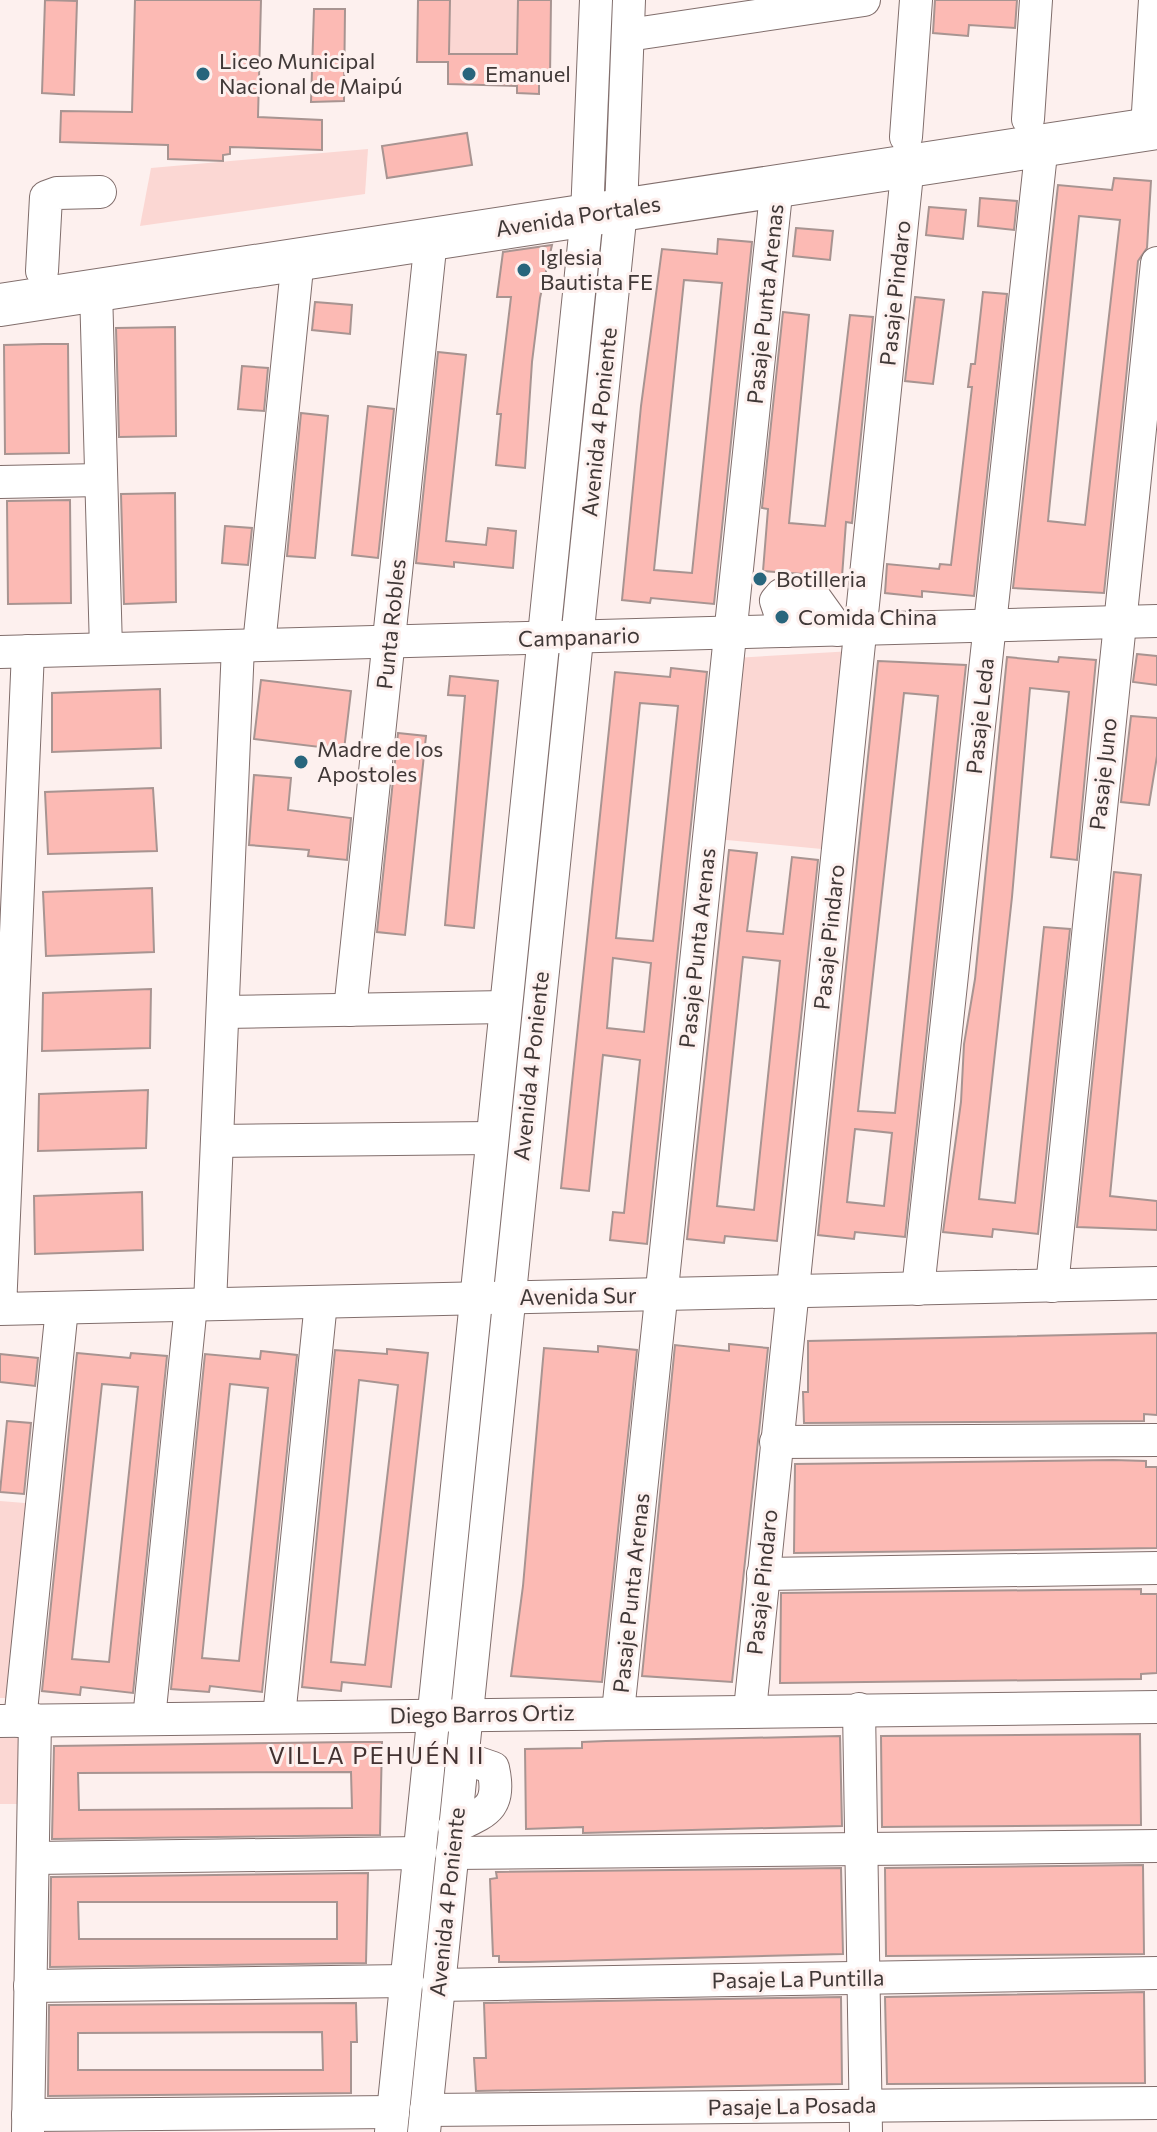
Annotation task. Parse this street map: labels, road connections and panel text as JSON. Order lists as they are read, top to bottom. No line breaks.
{"streets":{"main road":["Avenida Portales"],"street":["Pasaje Pindaro","Pasaje Punta Arenas","Avenida 4 Poniente","Punta Robles","Campanario","Pasaje Leda","Pasaje Juno","Avenida Sur","Diego Barros Ortiz","Pasaje La Puntilla","Pasaje La Posada"]},"crossings":[["Avenida Portales","Pasaje Pindaro"],["Avenida Portales","Pasaje Punta Arenas"],["Avenida Portales","Avenida 4 Poniente"],["Avenida Portales","Punta Robles"],["Avenida Portales","Pasaje Leda"],["Pasaje Pindaro","Campanario"],["Pasaje Pindaro","Avenida Sur"],["Pasaje Pindaro","Diego Barros Ortiz"],["Pasaje Punta Arenas","Campanario"],["Pasaje Punta Arenas","Avenida Sur"],["Pasaje Punta Arenas","Diego Barros Ortiz"],["Avenida 4 Poniente","Campanario"],["Avenida 4 Poniente","Avenida Sur"],["Avenida 4 Poniente","Diego Barros Ortiz"],["Avenida 4 Poniente","Pasaje La Puntilla"],["Avenida 4 Poniente","Pasaje La Posada"],["Punta Robles","Campanario"],["Campanario","Pasaje Leda"],["Campanario","Pasaje Juno"],["Pasaje Leda","Avenida Sur"],["Pasaje Juno","Avenida Sur"]],"districts":["VILLA PEHUÉN II"],"places":["Liceo Municipal Nacional de Maipú","Emanuel","Iglesia Bautista FE","Botilleria","Comida China","Madre de los Apostoles"]}
